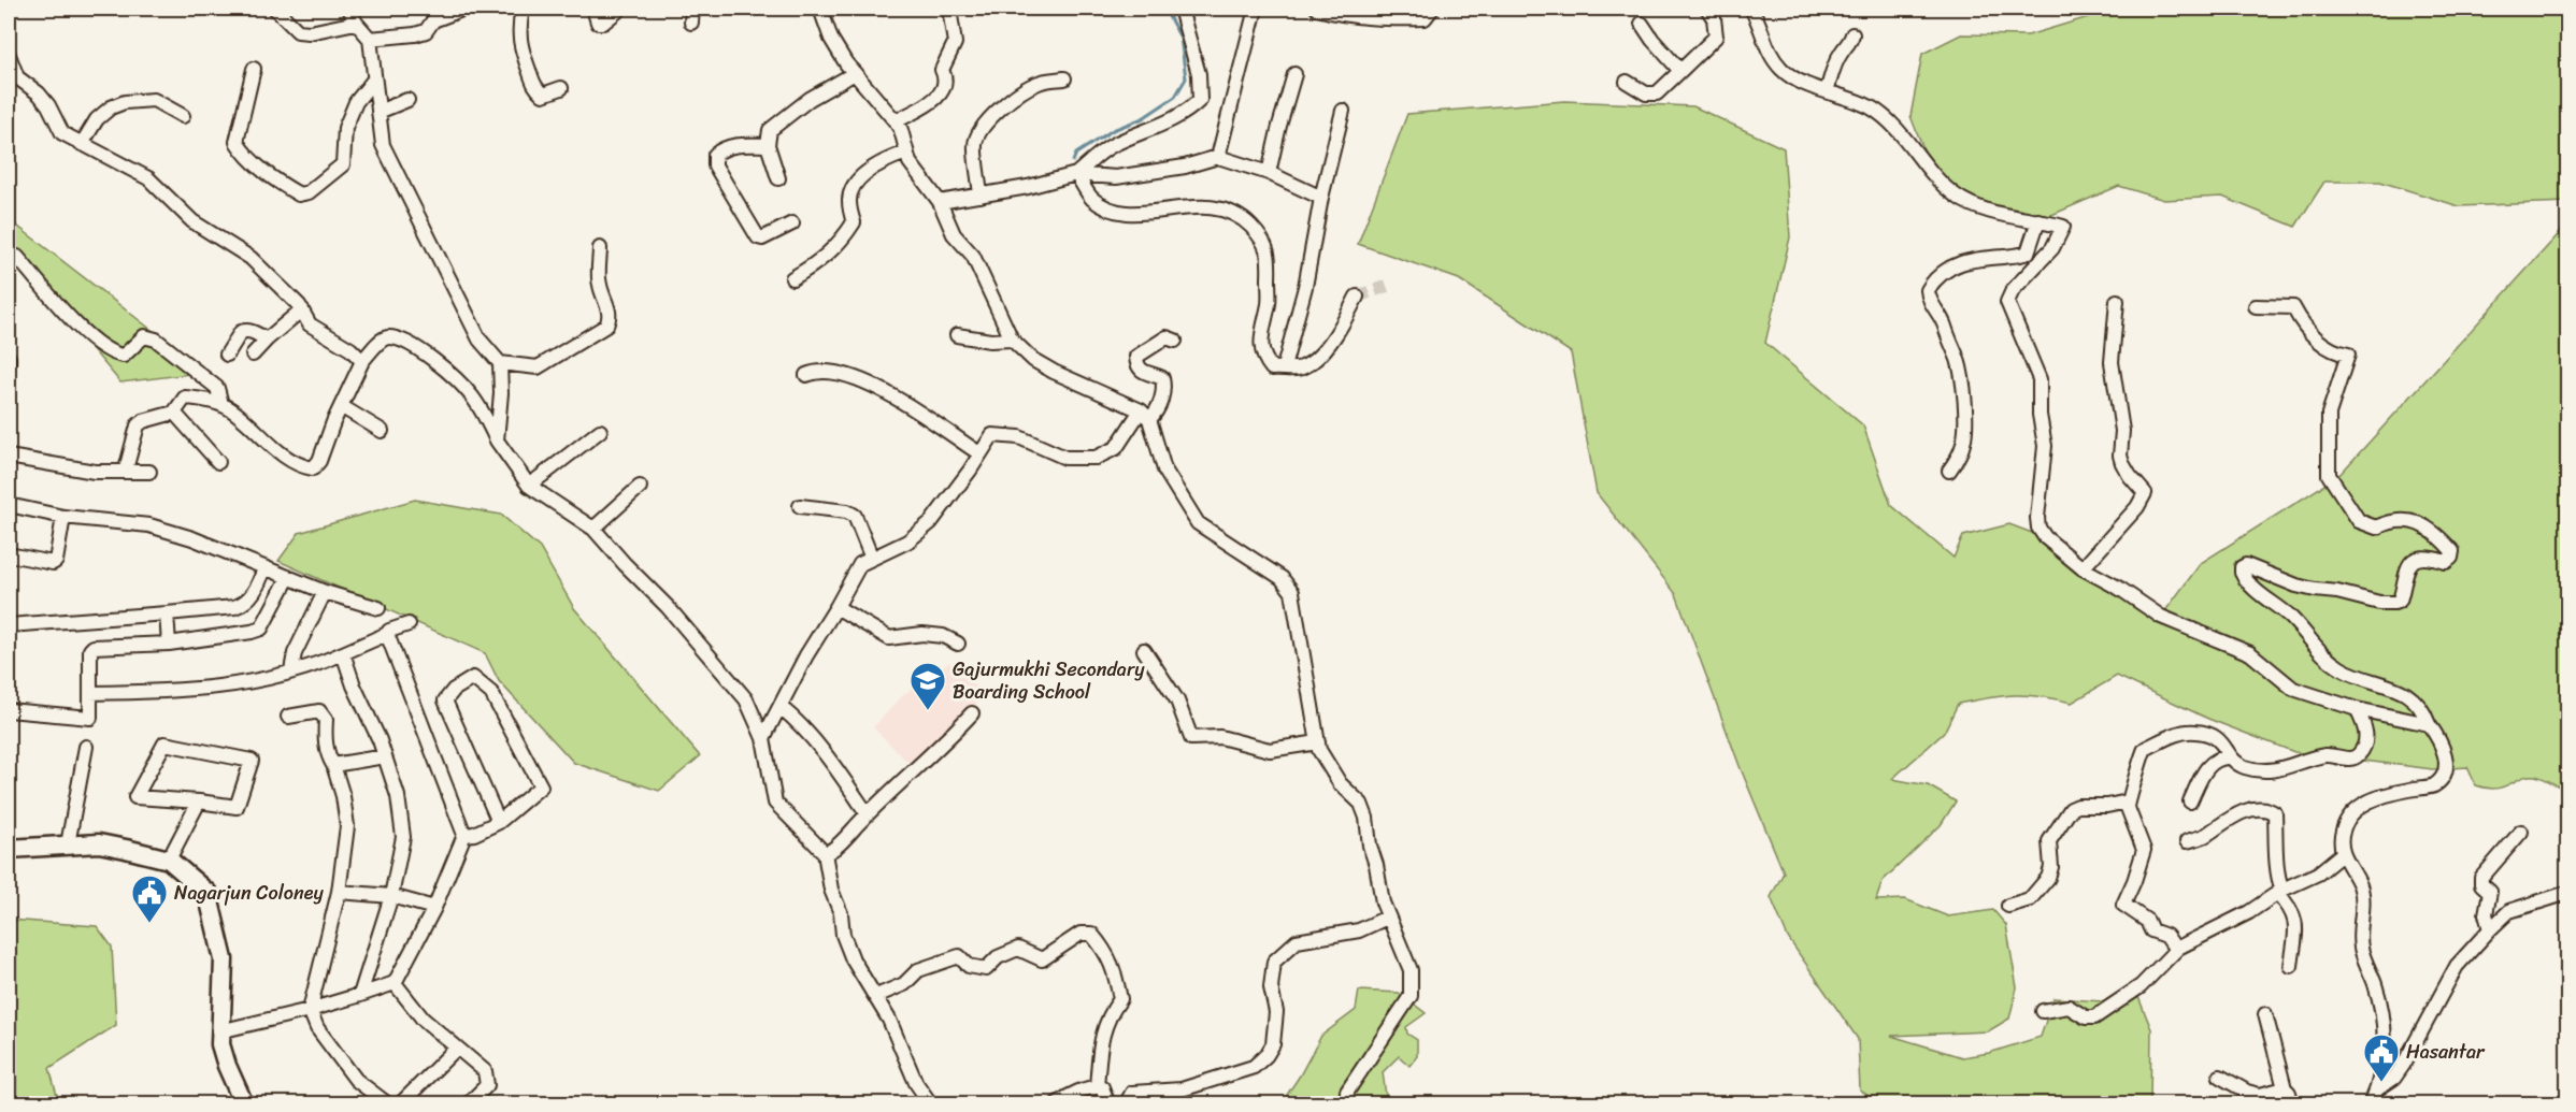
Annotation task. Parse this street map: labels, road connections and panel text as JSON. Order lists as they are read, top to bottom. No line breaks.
{"places":{"school or university":["Gajurmukhi Secondary Boarding School"],"public building":["Nagarjun Coloney","Hasantar"]}}
